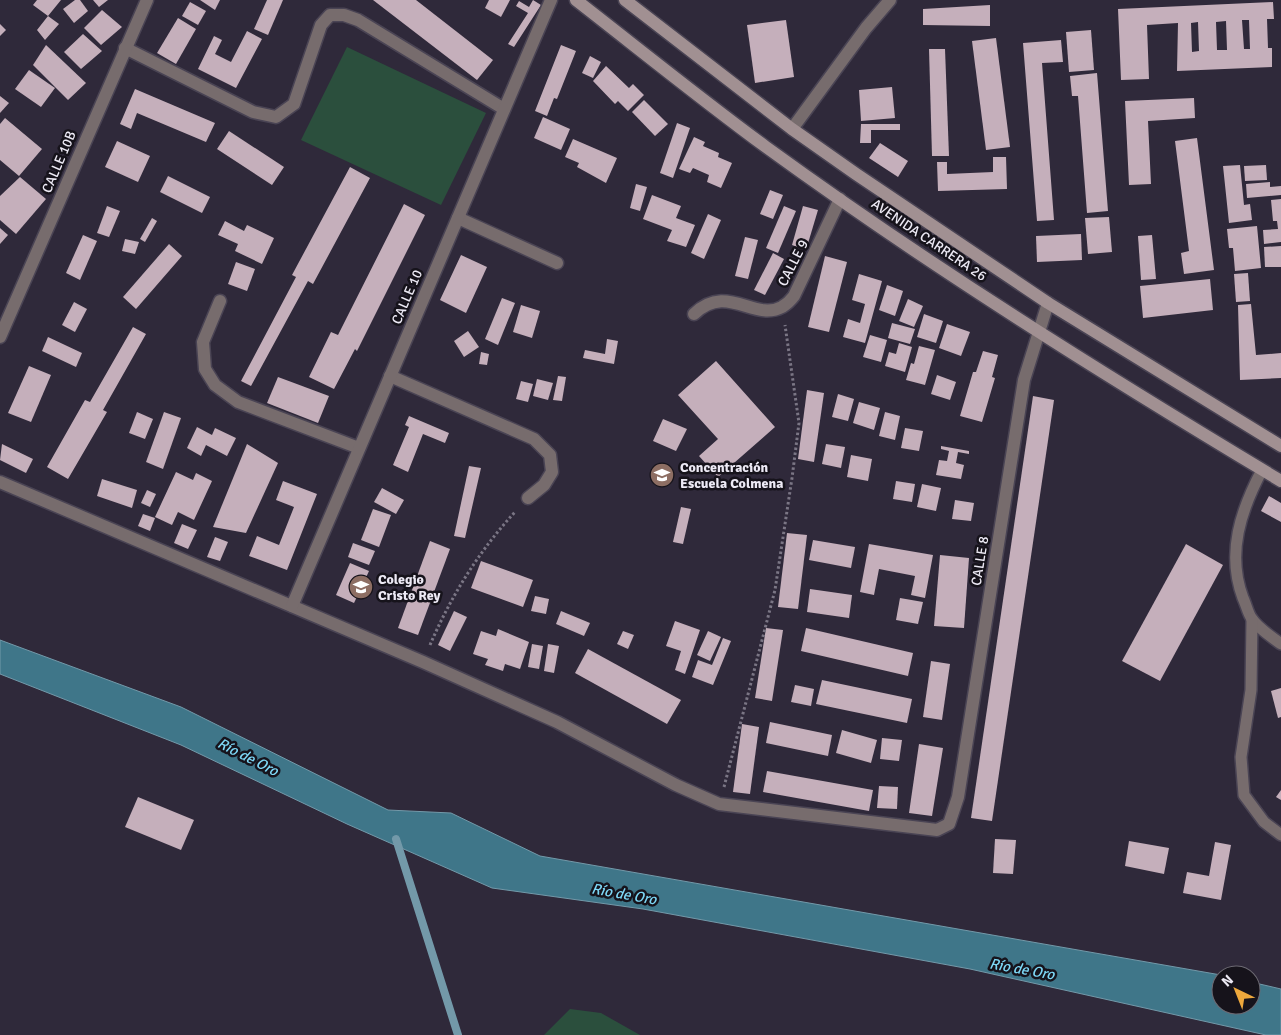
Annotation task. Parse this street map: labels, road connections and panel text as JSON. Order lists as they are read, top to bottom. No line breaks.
{"streets":{"main road":["AVENIDA CARRERA 26"],"street":["CALLE 10B","CALLE 9","CALLE 10","CALLE 8"]},"crossings":[["AVENIDA CARRERA 26","CALLE 9"],["AVENIDA CARRERA 26","CALLE 8"]],"water":["Río de Oro"],"places":{"school or university":["Concentración Escuela Colmena","Colegio Cristo Rey"]},"north":"top left"}
